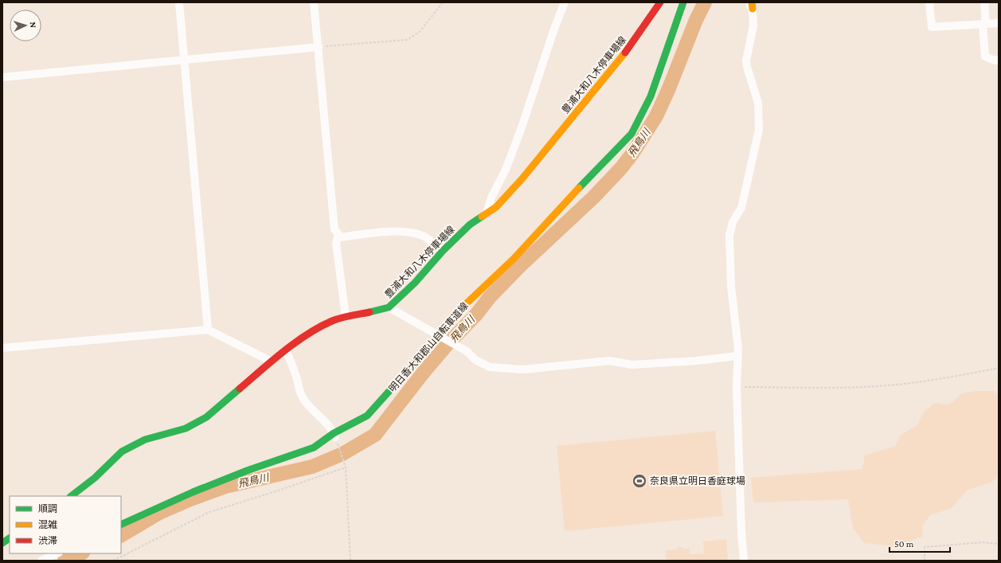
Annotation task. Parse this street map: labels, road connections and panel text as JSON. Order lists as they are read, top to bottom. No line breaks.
{"streets":{"main road":["豊浦大和八木停車場線","明日香大和郡山自転車道線"]},"water":["飛鳥川"],"places":{"sports":["奈良県立明日香庭球場"]},"legend":["順調","混雑","渋滞"],"scale_bar":"50 m","north":"right"}
